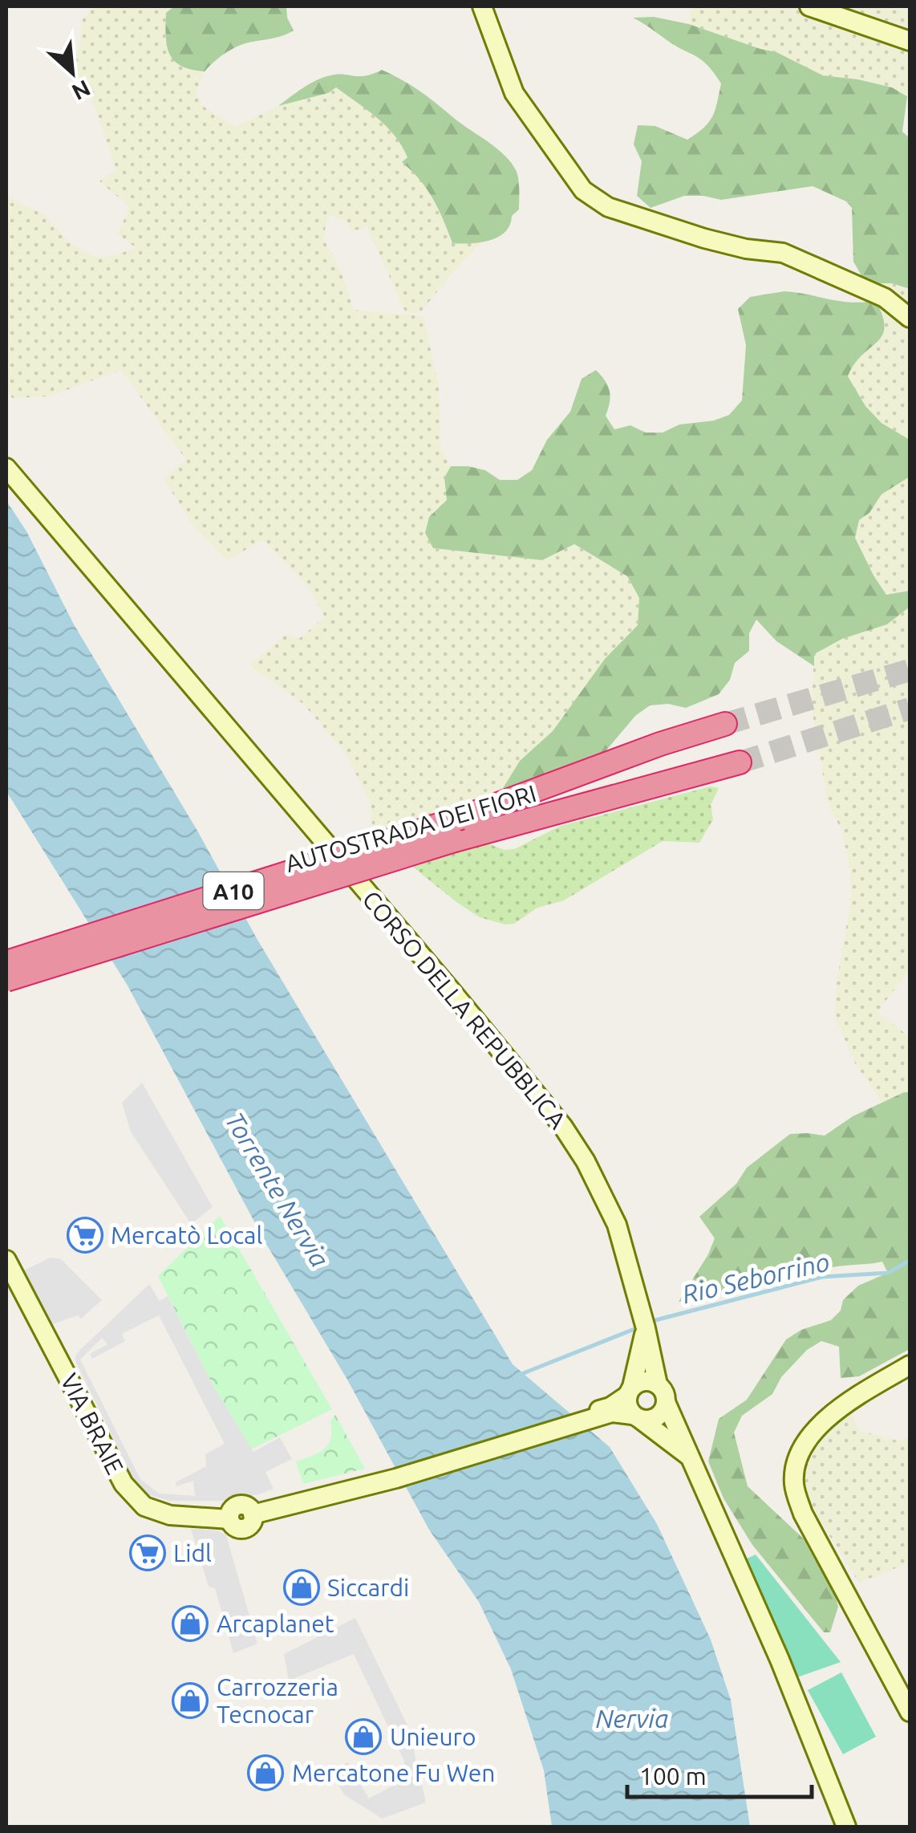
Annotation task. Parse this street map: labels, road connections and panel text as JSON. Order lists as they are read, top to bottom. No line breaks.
{"streets":{"highway":["AUTOSTRADA DEI FIORI","A10"],"main road":["CORSO DELLA REPUBBLICA","VIA BRAIE"]},"water":["Torrente Nervia","Rio Seborrino","Nervia"],"places":{"supermarket":["Mercatò Local","Lidl"],"shop":["Siccardi","Arcaplanet","Carrozzeria Tecnocar","Unieuro","Mercatone Fu Wen"]},"scale_bar":"100 m","north":"bottom right"}
